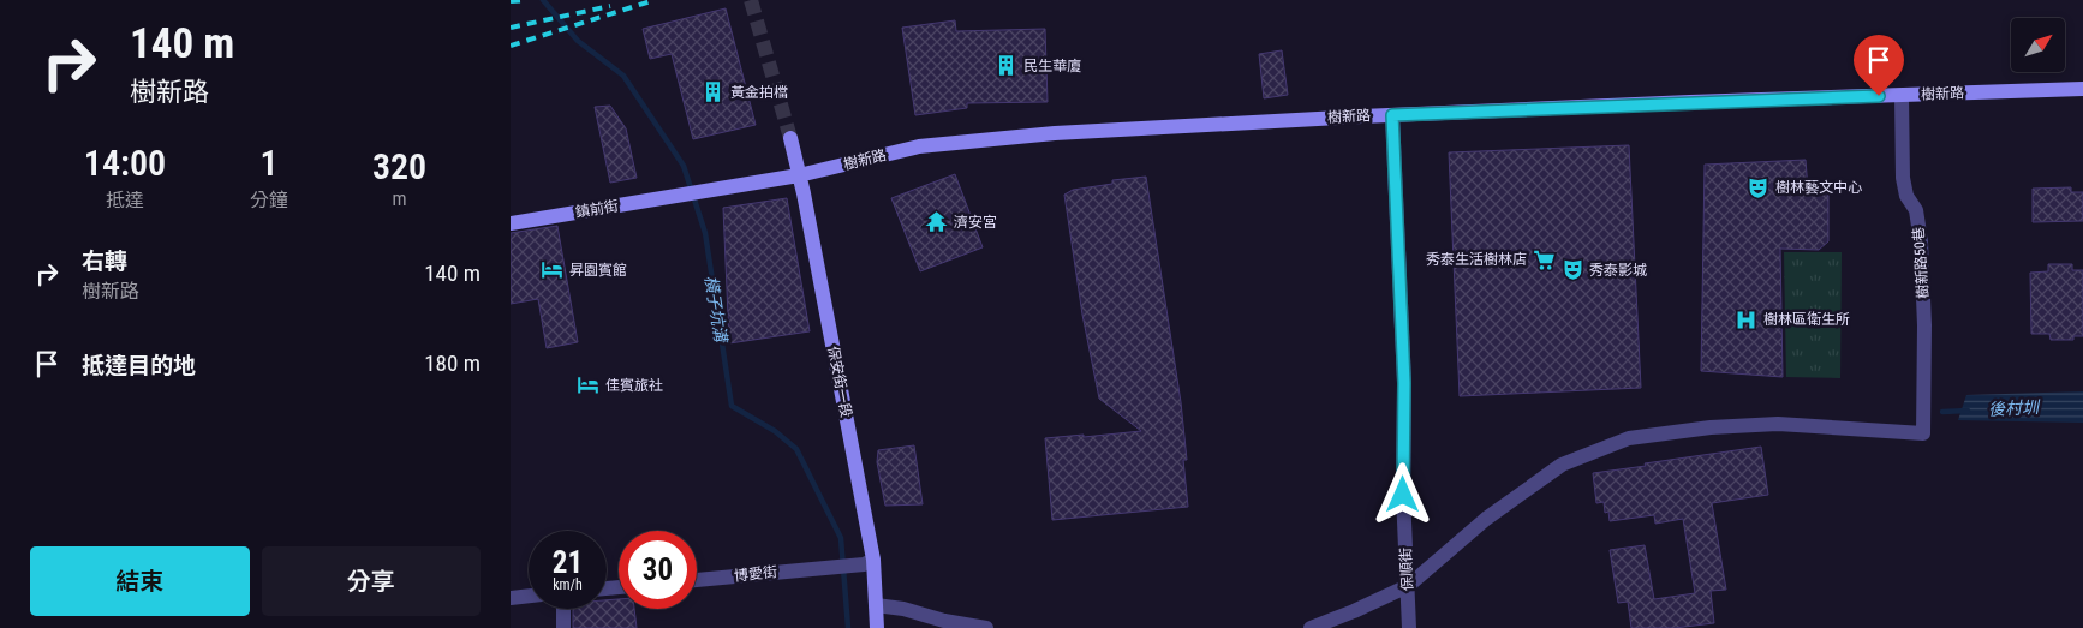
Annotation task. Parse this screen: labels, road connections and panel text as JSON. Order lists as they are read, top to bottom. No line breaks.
{"streets":{"main road":["樹新路","鎮前街","保安街一段"],"street":["樹新路50巷","保順街","博愛街"]},"crossings":[["樹新路","鎮前街"],["樹新路","樹新路50巷"],["樹新路","保安街一段"],["樹新路","保順街"],["鎮前街","保安街一段"],["樹新路50巷","保順街"],["保安街一段","博愛街"]],"water":["橫子坑溝","後村圳"],"places":{"building":["民生華廈","黃金拍檔"],"theatre":["樹林藝文中心","秀泰影城"],"temple":["濟安宮"],"supermarket":["秀泰生活樹林店"],"hotel":["昇園賓館","佳賓旅社"],"hospital":["樹林區衛生所"]},"north":"top right","page":{"turn":["140 m","樹新路"],"eta":["14:00","抵達","1","分鐘","320","m"],"list":[{"name":"右轉","note":"樹新路","value":"140 m"},{"name":"抵達目的地","value":"180 m"}],"speed":"21 km/h","limit":"30","buttons":["結束","分享"]}}
